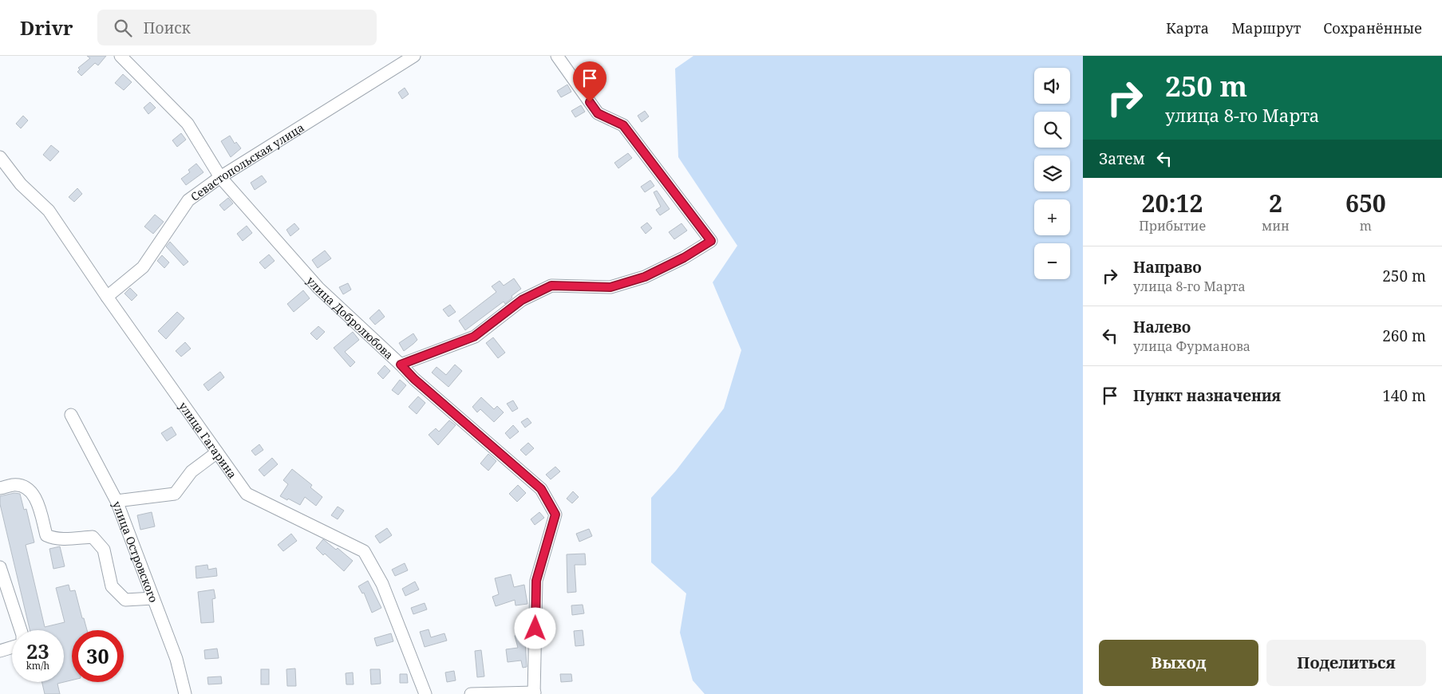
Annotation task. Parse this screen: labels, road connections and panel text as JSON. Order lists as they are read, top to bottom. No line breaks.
{"streets":{"street":["Севастопольская улица","улица Добролюбова","улица Гагарина","улица Островского"]},"crossings":[["Севастопольская улица","улица Добролюбова"],["Севастопольская улица","улица Гагарина"]],"page":{"header":"Drivr","search":"Поиск","nav":["Карта","Маршрут","Сохранённые"],"turn":["250 m","улица 8-го Марта"],"map_buttons":["+","−"],"then":"Затем","eta":["20:12","Прибытие","2","мин","650","m"],"list":[{"name":"Направо","note":"улица 8-го Марта","value":"250 m"},{"name":"Налево","note":"улица Фурманова","value":"260 m"},{"name":"Пункт назначения","value":"140 m"}],"speed":"23 km/h","limit":"30","buttons":["Выход","Поделиться"]}}
